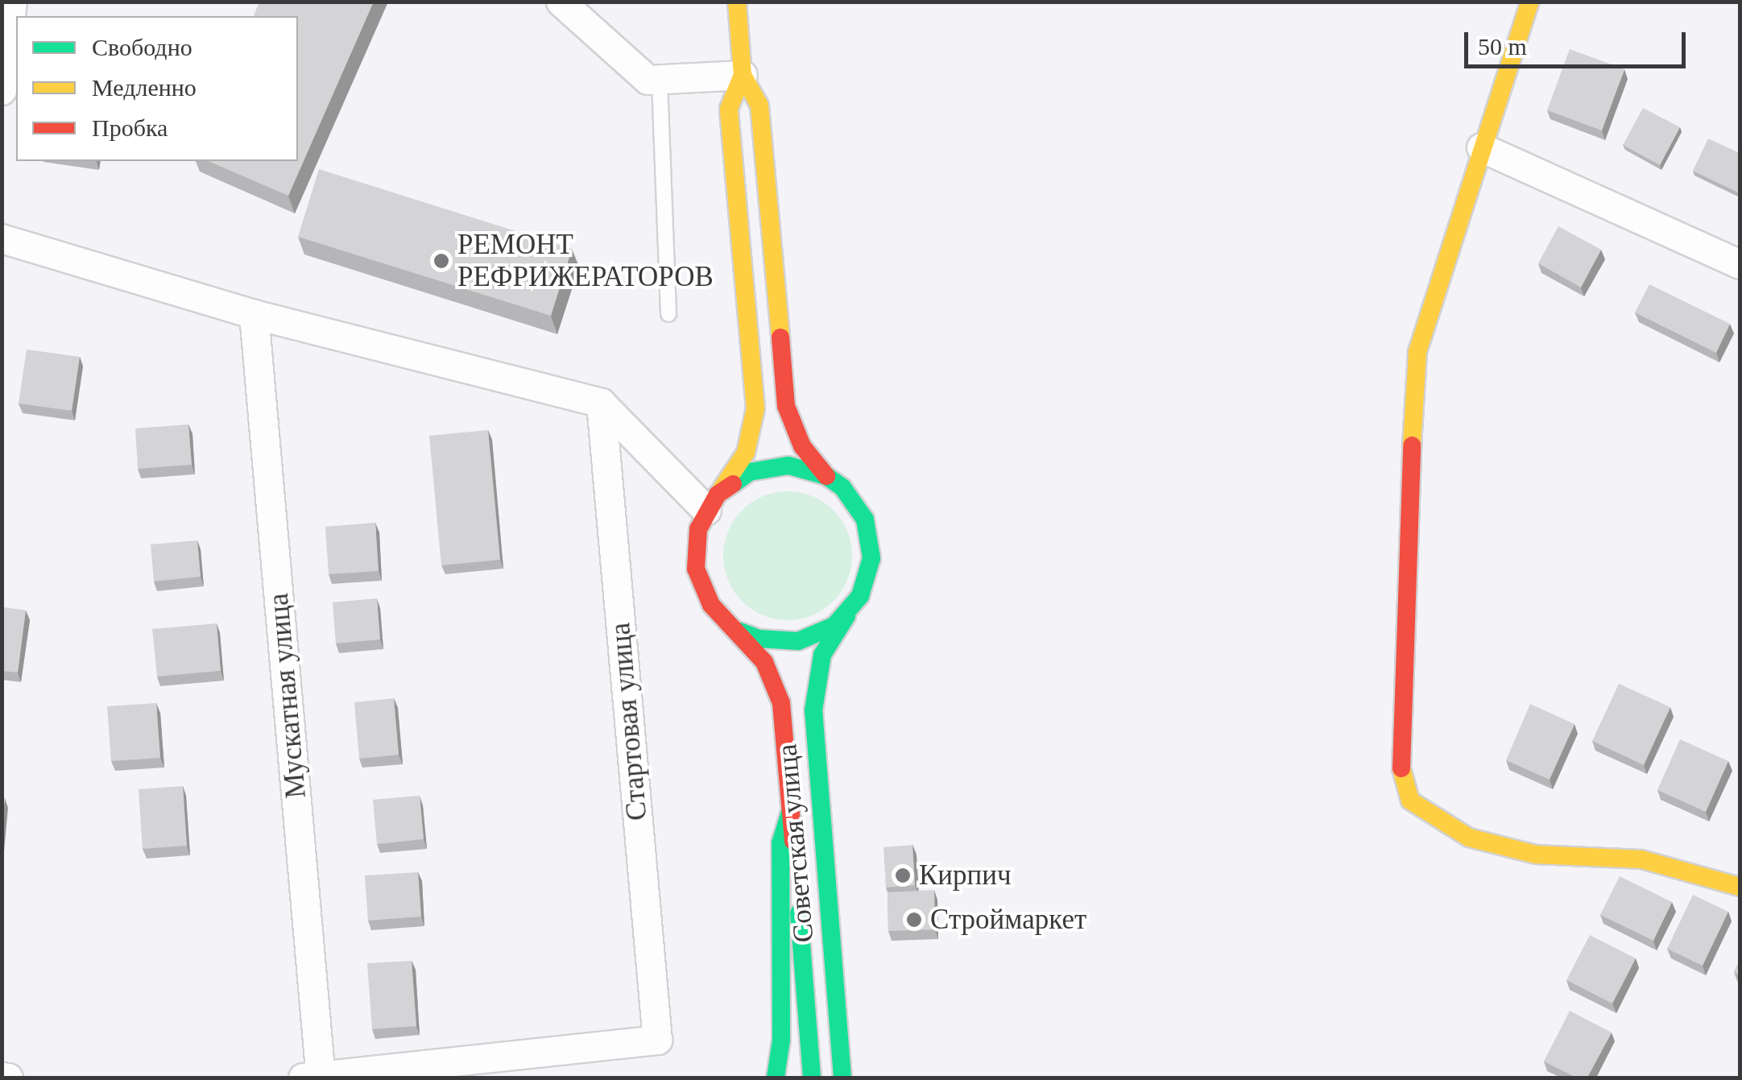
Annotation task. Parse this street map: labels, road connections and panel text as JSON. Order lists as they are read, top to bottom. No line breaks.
{"streets":{"main road":["Советская улица"],"street":["Мускатная улица","Стартовая улица"]},"crossings":[["Мускатная улица","Стартовая улица"]],"places":["РЕМОНТ РЕФРИЖЕРАТОРОВ","Кирпич","Строймаркет"],"legend":["Свободно","Медленно","Пробка"],"scale_bar":"50 m"}
